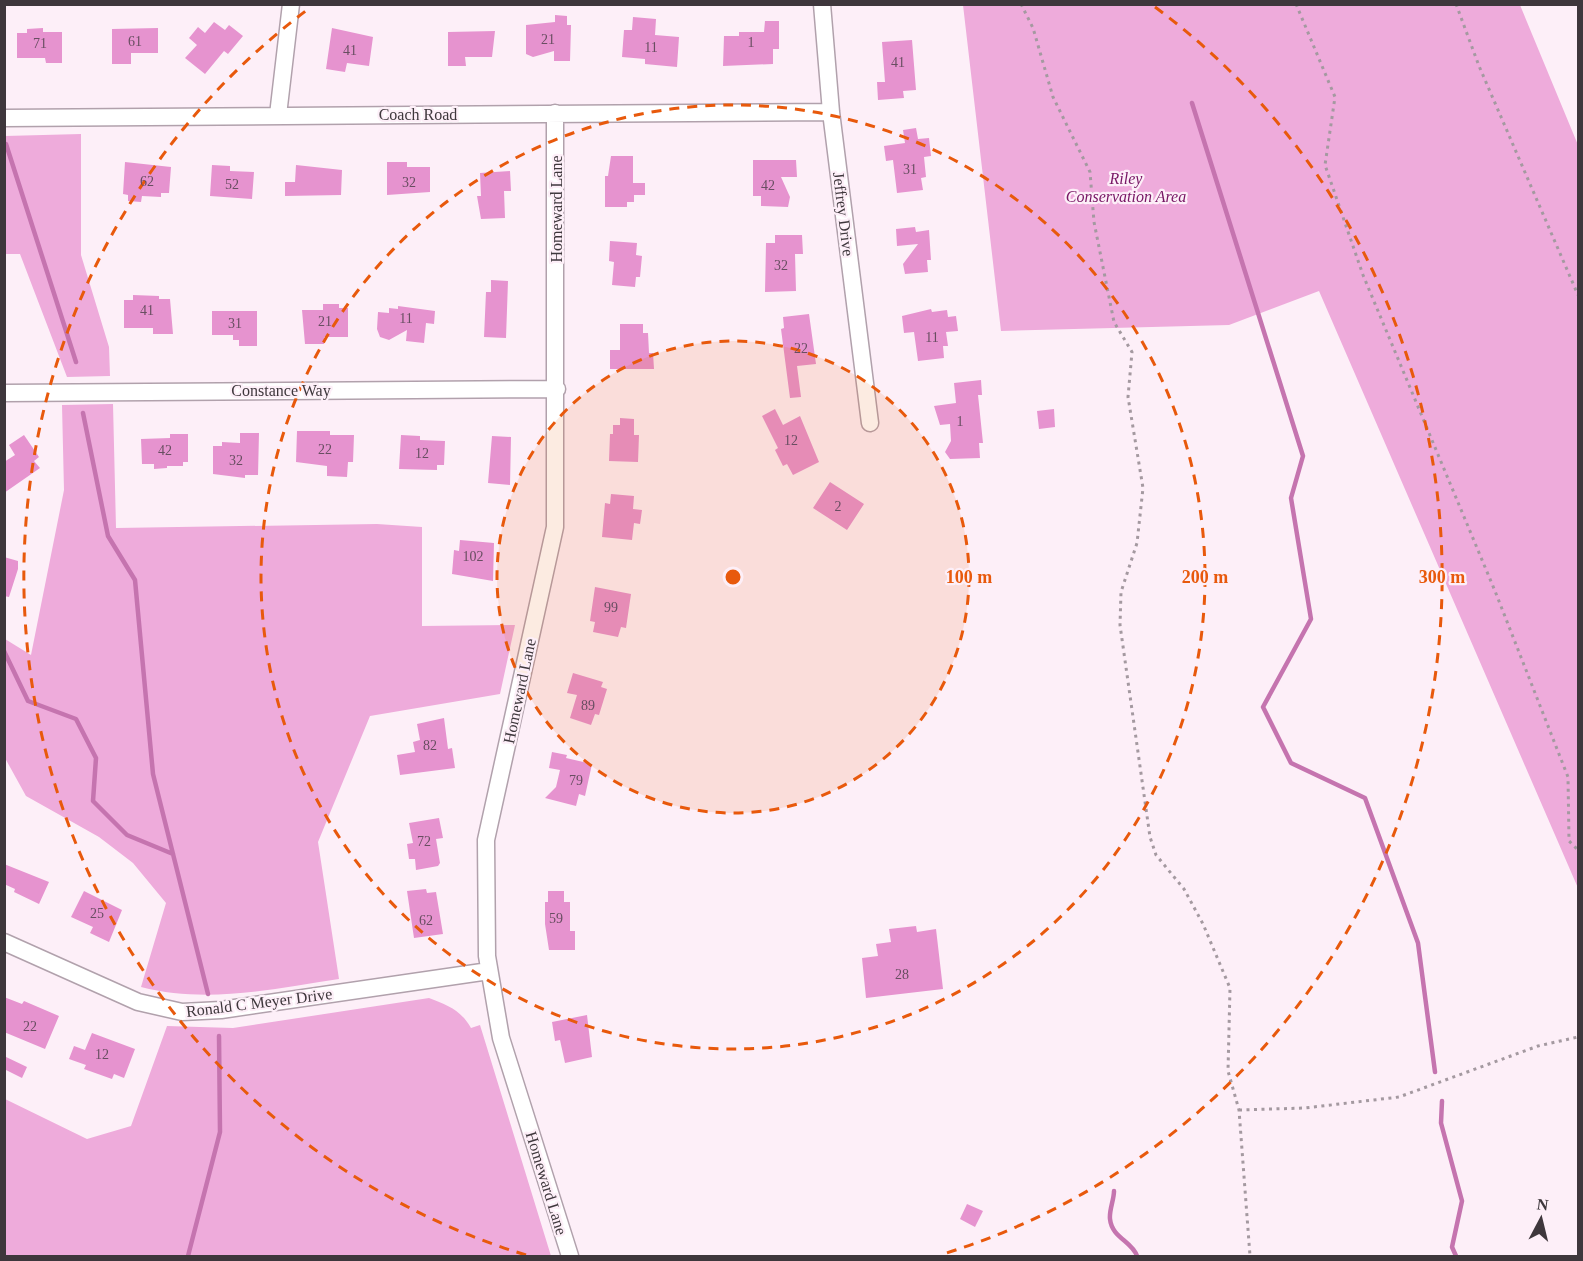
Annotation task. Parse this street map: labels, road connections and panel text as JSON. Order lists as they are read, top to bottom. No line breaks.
{"streets":{"street":["Coach Road","Homeward Lane","Jeffrey Drive","Constance Way","Ronald C Meyer Drive"]},"crossings":[["Coach Road","Homeward Lane"],["Coach Road","Jeffrey Drive"],["Homeward Lane","Constance Way"],["Homeward Lane","Ronald C Meyer Drive"]],"parks":["Riley Conservation Area"],"house_numbers":["21","61","1","71","11","41","41","31","62","32","52","42","32","41","11","21","31","11","22","1","12","22","42","12","32","2","102","99","89","82","79","72","25","59","62","28","22","12"],"north":"top","rings":["100 m","200 m","300 m"]}
